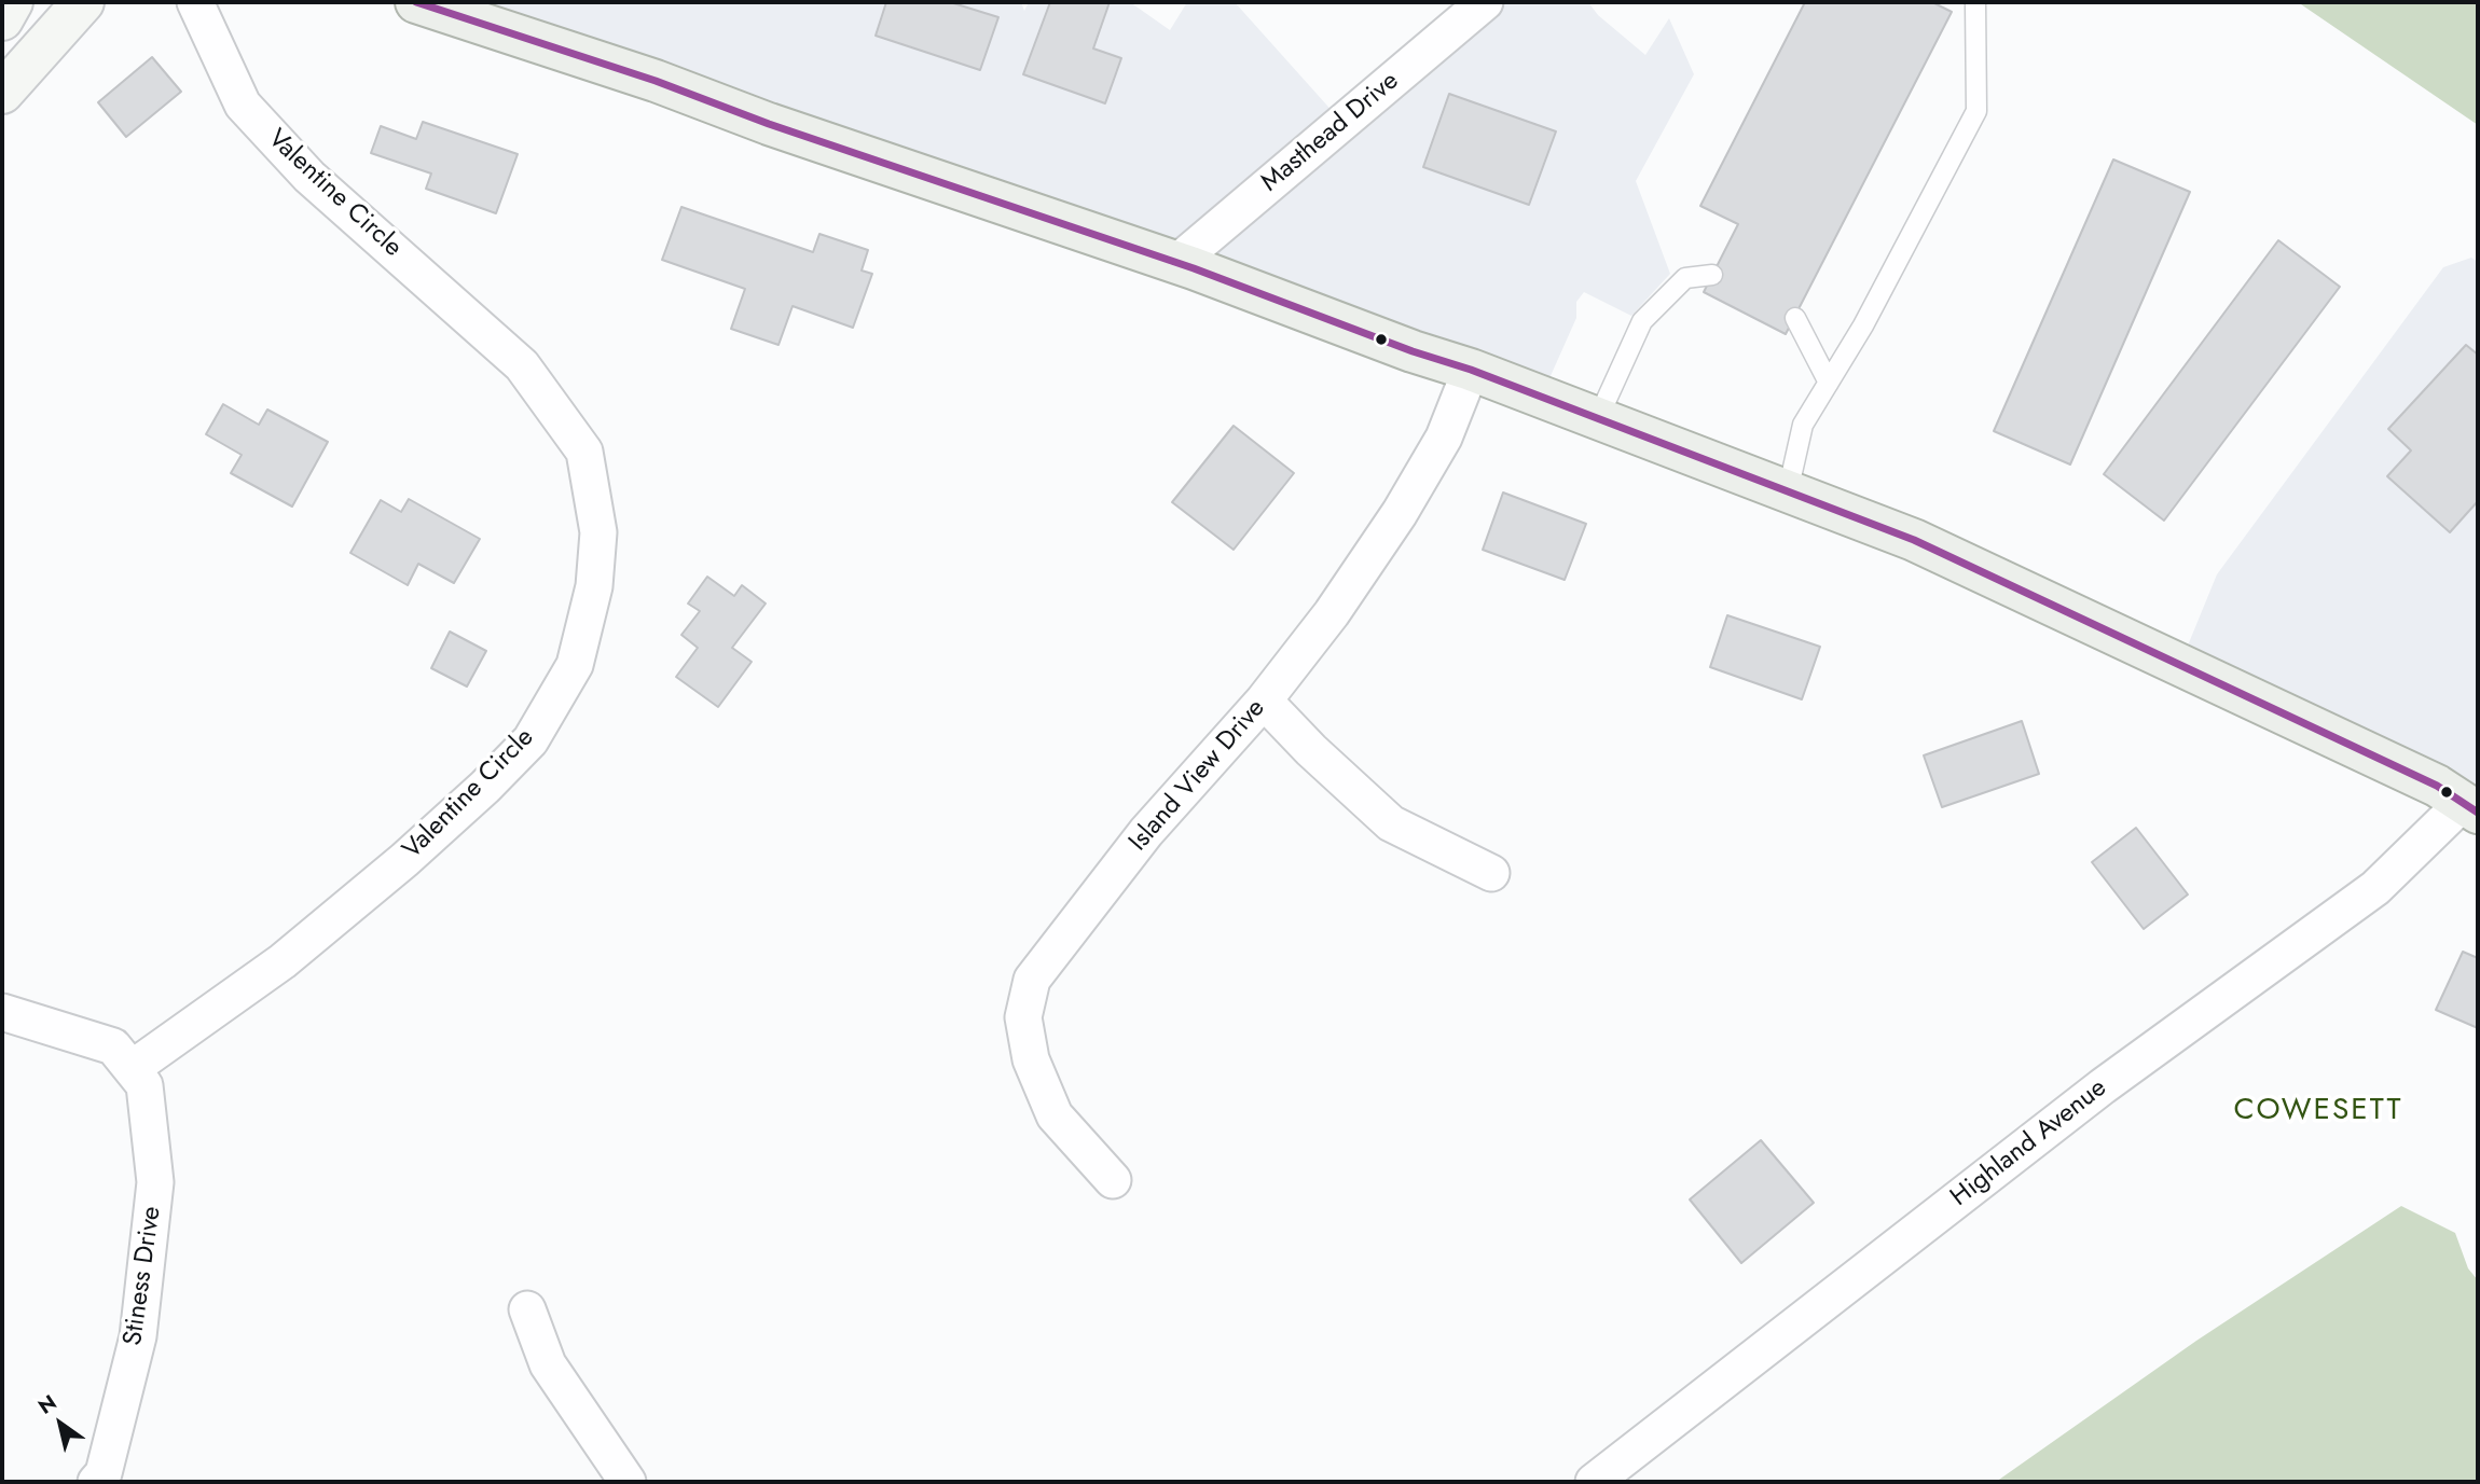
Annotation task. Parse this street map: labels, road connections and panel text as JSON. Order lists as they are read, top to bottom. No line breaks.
{"streets":{"street":["Masthead Drive","Valentine Circle","Island View Drive","Highland Avenue","Stiness Drive"]},"crossings":[["Valentine Circle","Stiness Drive"]],"districts":["COWESETT"],"north":"top left"}
